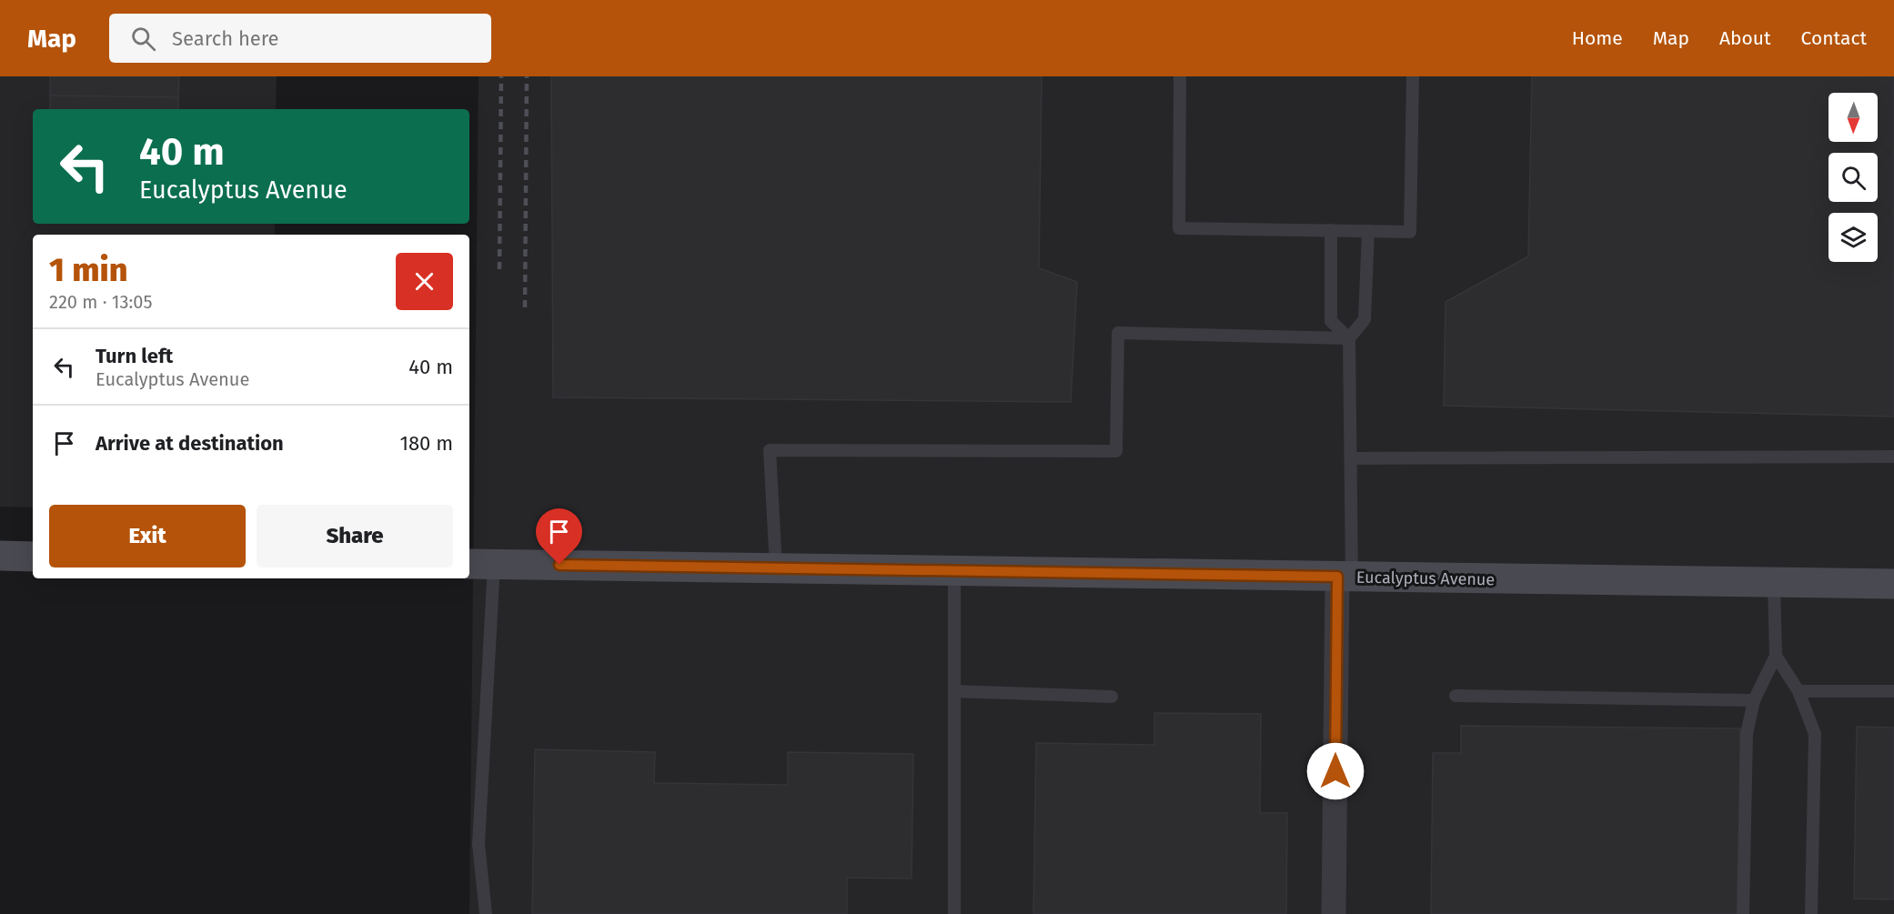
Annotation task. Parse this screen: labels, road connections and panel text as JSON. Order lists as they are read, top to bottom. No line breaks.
{"streets":{"street":["Eucalyptus Avenue"]},"north":"bottom","page":{"header":"Map","search":"Search here","nav":["Home","Map","About","Contact"],"turn":["40 m","Eucalyptus Avenue"],"heading":["1 min","220 m · 13:05"],"list":[{"name":"Turn left","note":"Eucalyptus Avenue","value":"40 m"},{"name":"Arrive at destination","value":"180 m"}],"buttons":["Exit","Share"]}}
